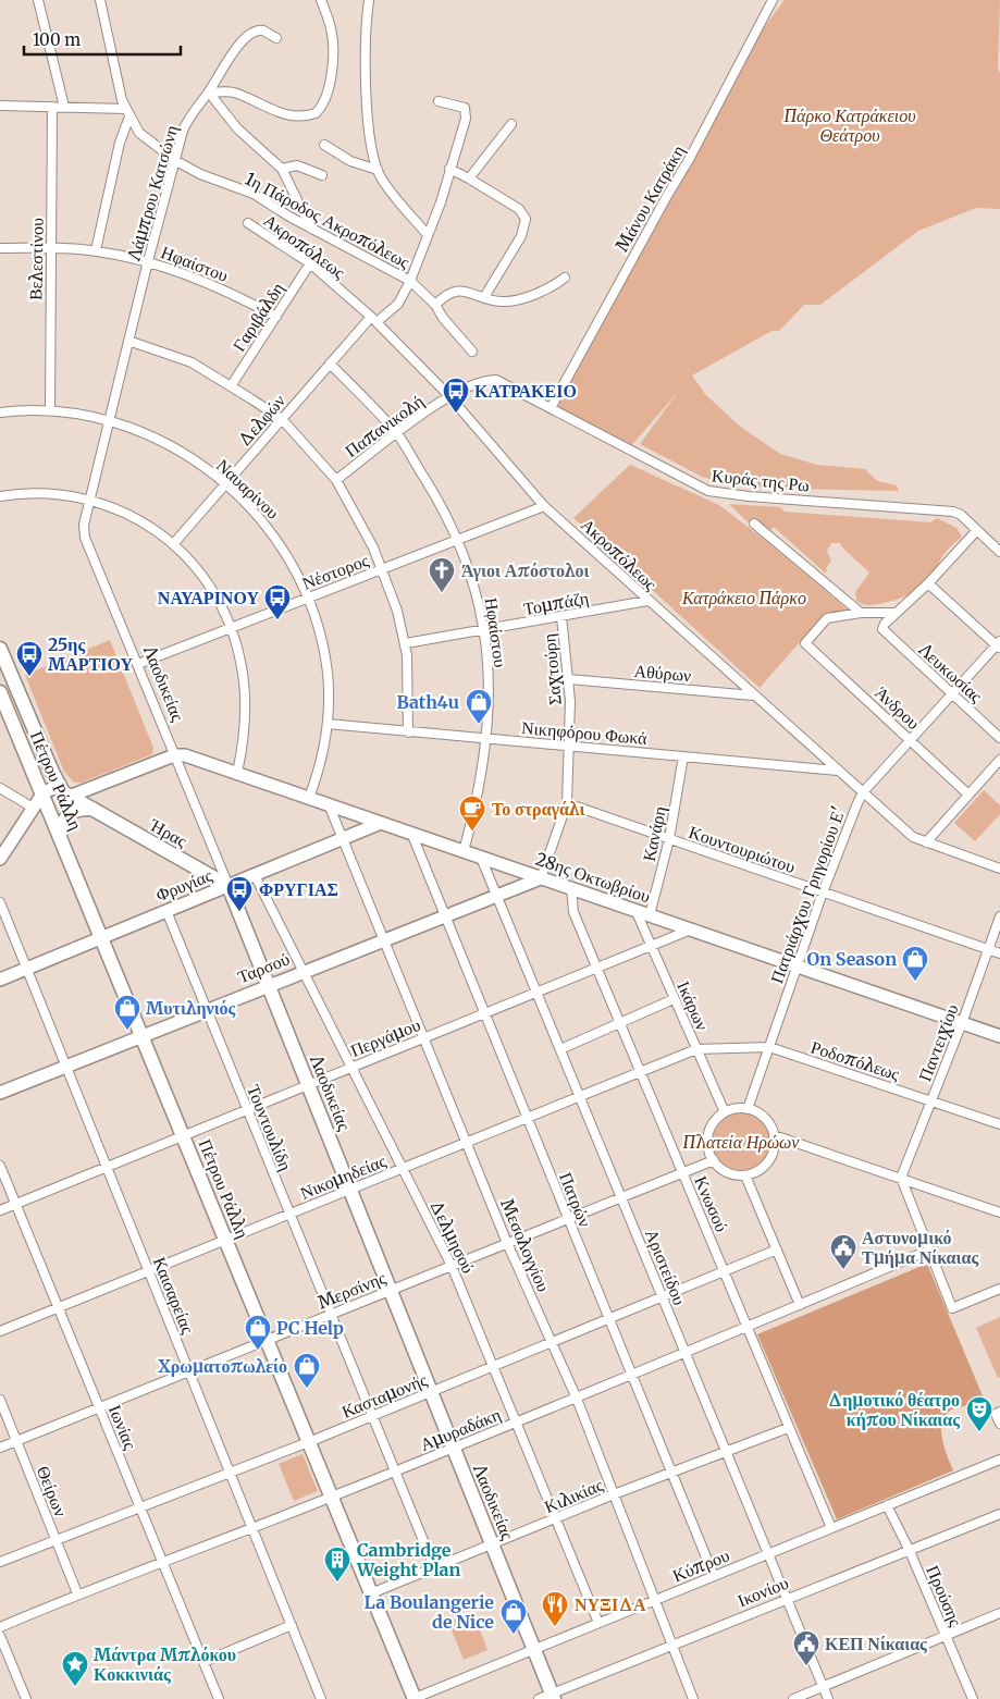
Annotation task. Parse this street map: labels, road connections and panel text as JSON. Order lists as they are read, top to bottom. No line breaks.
{"streets":{"main road":["Λαοδικείας","Πέτρου Ράλλη","Ήρας","28ης Οκτωβρίου","Φρυγίας","Ταρσού"],"street":["Λάμπρου Κατσώνη","Μάνου Κατράκη","1η Πάροδος Ακροπόλεως","Ακροπόλεως","Βελεστίνου","Ηφαίστου","Γαριβάλδη","Δελφών","Παπανικολή","Κυράς της Ρω","Ναυαρίνου","Νέστορος","Τομπάζη","Σαχτούρη","Αθύρων","Λευκωσίας","Άνδρου","Νικηφόρου Φωκά","Κανάρη","Κουντουριώτου","Πατριάρχου Γρηγορίου Ε'","Ικάρων","Περγάμου","Παντειχίου","Ροδοπόλεως","Τουντουλίδη","Νικομηδείας","Πατρών","Κνωσού","Δελμησού","Μεσολογγίου","Αριστείδου","Μερσίνης","Καισαρείας","Κασταμονής","Ιωνίας","Αμυραδάκη","Θείρων","Κιλικίας","Κύπρου","Ικονίου","Προύσης"]},"crossings":[["Λάμπρου Κατσώνη","1η Πάροδος Ακροπόλεως"],["Λάμπρου Κατσώνη","Ηφαίστου"],["Λάμπρου Κατσώνη","Ναυαρίνου"],["Λάμπρου Κατσώνη","Λαοδικείας"],["Μάνου Κατράκη","Κυράς της Ρω"],["1η Πάροδος Ακροπόλεως","Δελφών"],["Ακροπόλεως","Γαριβάλδη"],["Ακροπόλεως","Δελφών"],["Ακροπόλεως","Παπανικολή"],["Ακροπόλεως","Νέστορος"],["Ακροπόλεως","Τομπάζη"],["Ακροπόλεως","Αθύρων"],["Ακροπόλεως","Νικηφόρου Φωκά"],["Ακροπόλεως","Πατριάρχου Γρηγορίου Ε'"],["Βελεστίνου","Ηφαίστου"],["Βελεστίνου","Ναυαρίνου"],["Ηφαίστου","Γαριβάλδη"],["Ηφαίστου","Δελφών"],["Ηφαίστου","Παπανικολή"],["Ηφαίστου","Νέστορος"],["Ηφαίστου","Τομπάζη"],["Ηφαίστου","Νικηφόρου Φωκά"],["Ηφαίστου","28ης Οκτωβρίου"],["Δελφών","Ναυαρίνου"],["Παπανικολή","Κυράς της Ρω"],["Ναυαρίνου","Νέστορος"],["Ναυαρίνου","Νικηφόρου Φωκά"],["Ναυαρίνου","28ης Οκτωβρίου"],["Νέστορος","Λαοδικείας"],["Τομπάζη","Σαχτούρη"],["Σαχτούρη","Αθύρων"],["Σαχτούρη","Νικηφόρου Φωκά"],["Σαχτούρη","Κουντουριώτου"],["Σαχτούρη","28ης Οκτωβρίου"],["Σαχτούρη","Ταρσού"],["Λευκωσίας","Πατριάρχου Γρηγορίου Ε'"],["Λαοδικείας","Ήρας"],["Λαοδικείας","28ης Οκτωβρίου"],["Λαοδικείας","Φρυγίας"],["Λαοδικείας","Ταρσού"],["Λαοδικείας","Περγάμου"],["Λαοδικείας","Νικομηδείας"],["Λαοδικείας","Μερσίνης"],["Λαοδικείας","Κασταμονής"],["Λαοδικείας","Αμυραδάκη"],["Λαοδικείας","Κιλικίας"],["Λαοδικείας","Κύπρου"],["Λαοδικείας","Ικονίου"],["Άνδρου","Πατριάρχου Γρηγορίου Ε'"],["Νικηφόρου Φωκά","Κανάρη"],["Πέτρου Ράλλη","Ήρας"],["Πέτρου Ράλλη","Φρυγίας"],["Πέτρου Ράλλη","Ταρσού"],["Πέτρου Ράλλη","Περγάμου"],["Πέτρου Ράλλη","Νικομηδείας"],["Πέτρου Ράλλη","Μερσίνης"],["Πέτρου Ράλλη","Κασταμονής"],["Πέτρου Ράλλη","Αμυραδάκη"],["Πέτρου Ράλλη","Κιλικίας"],["Πέτρου Ράλλη","Κύπρου"],["Ήρας","Φρυγίας"],["Κανάρη","Κουντουριώτου"],["Κανάρη","28ης Οκτωβρίου"],["Κουντουριώτου","Πατριάρχου Γρηγορίου Ε'"],["Κουντουριώτου","Παντειχίου"],["28ης Οκτωβρίου","Φρυγίας"],["28ης Οκτωβρίου","Πατριάρχου Γρηγορίου Ε'"],["28ης Οκτωβρίου","Ταρσού"],["28ης Οκτωβρίου","Ικάρων"],["28ης Οκτωβρίου","Περγάμου"],["28ης Οκτωβρίου","Παντειχίου"],["28ης Οκτωβρίου","Πατρών"],["28ης Οκτωβρίου","Κνωσού"],["28ης Οκτωβρίου","Μεσολογγίου"],["28ης Οκτωβρίου","Αριστείδου"],["Φρυγίας","Τουντουλίδη"],["Φρυγίας","Δελμησού"],["Φρυγίας","Μεσολογγίου"],["Φρυγίας","Καισαρείας"],["Πατριάρχου Γρηγορίου Ε'","Ικάρων"],["Πατριάρχου Γρηγορίου Ε'","Ροδοπόλεως"],["Πατριάρχου Γρηγορίου Ε'","Μερσίνης"],["Ταρσού","Τουντουλίδη"],["Ταρσού","Πατρών"],["Ταρσού","Δελμησού"],["Ταρσού","Μεσολογγίου"],["Ταρσού","Αριστείδου"],["Ταρσού","Καισαρείας"],["Ικάρων","Περγάμου"],["Ικάρων","Ροδοπόλεως"],["Ικάρων","Νικομηδείας"],["Ικάρων","Μερσίνης"],["Περγάμου","Τουντουλίδη"],["Περγάμου","Πατρών"],["Περγάμου","Κνωσού"],["Περγάμου","Δελμησού"],["Περγάμου","Μεσολογγίου"],["Περγάμου","Αριστείδου"],["Περγάμου","Καισαρείας"],["Περγάμου","Ιωνίας"],["Παντειχίου","Ροδοπόλεως"],["Ροδοπόλεως","Νικομηδείας"],["Τουντουλίδη","Νικομηδείας"],["Τουντουλίδη","Μερσίνης"],["Τουντουλίδη","Κασταμονής"],["Τουντουλίδη","Αμυραδάκη"],["Τουντουλίδη","Κιλικίας"],["Νικομηδείας","Πατρών"],["Νικομηδείας","Κνωσού"],["Νικομηδείας","Δελμησού"],["Νικομηδείας","Μεσολογγίου"],["Νικομηδείας","Αριστείδου"],["Νικομηδείας","Καισαρείας"],["Νικομηδείας","Ιωνίας"],["Πατρών","Μερσίνης"],["Πατρών","Κασταμονής"],["Πατρών","Αμυραδάκη"],["Πατρών","Κιλικίας"],["Πατρών","Κύπρου"],["Κνωσού","Μερσίνης"],["Κνωσού","Κασταμονής"],["Κνωσού","Αμυραδάκη"],["Κνωσού","Κιλικίας"],["Κνωσού","Κύπρου"],["Δελμησού","Μερσίνης"],["Δελμησού","Κασταμονής"],["Δελμησού","Αμυραδάκη"],["Δελμησού","Κιλικίας"],["Δελμησού","Κύπρου"],["Μεσολογγίου","Μερσίνης"],["Μεσολογγίου","Κασταμονής"],["Μεσολογγίου","Αμυραδάκη"],["Μεσολογγίου","Κιλικίας"],["Μεσολογγίου","Κύπρου"],["Μεσολογγίου","Ικονίου"],["Αριστείδου","Μερσίνης"],["Αριστείδου","Κασταμονής"],["Αριστείδου","Αμυραδάκη"],["Αριστείδου","Κιλικίας"],["Αριστείδου","Κύπρου"],["Αριστείδου","Ικονίου"],["Μερσίνης","Καισαρείας"],["Μερσίνης","Ιωνίας"],["Μερσίνης","Θείρων"],["Καισαρείας","Κασταμονής"],["Καισαρείας","Αμυραδάκη"],["Κασταμονής","Ιωνίας"],["Κασταμονής","Θείρων"],["Ιωνίας","Αμυραδάκη"],["Αμυραδάκη","Θείρων"],["Κύπρου","Προύσης"],["Ικονίου","Προύσης"]],"parks":["Πάρκο Κατράκειου Θεάτρου","Κατράκειο Πάρκο","Πλατεία Ηρώων"],"places":{"bus stop":["ΚΑΤΡΑΚΕΙΟ","ΝΑΥΑΡΙΝΟΥ","25ης ΜΑΡΤΙΟΥ","ΦΡΥΓΙΑΣ"],"church":["Άγιοι Απόστολοι"],"shop":["Bath4u","On Season","Μυτιληνιός","PC Help","Χρωματοπωλείο","La Boulangerie de Nice"],"cafe":["Το στραγάλι"],"public building":["Αστυνομικό Τμήμα Νίκαιας","ΚΕΠ Νίκαιας"],"theatre":["Δημοτικό θέατρο κήπου Νίκαιας"],"building":["Cambridge Weight Plan"],"restaurant":["ΝΥΞΙΔΑ"],"place":["Μάντρα Μπλόκου Κοκκινιάς"]},"scale_bar":"100 m"}
